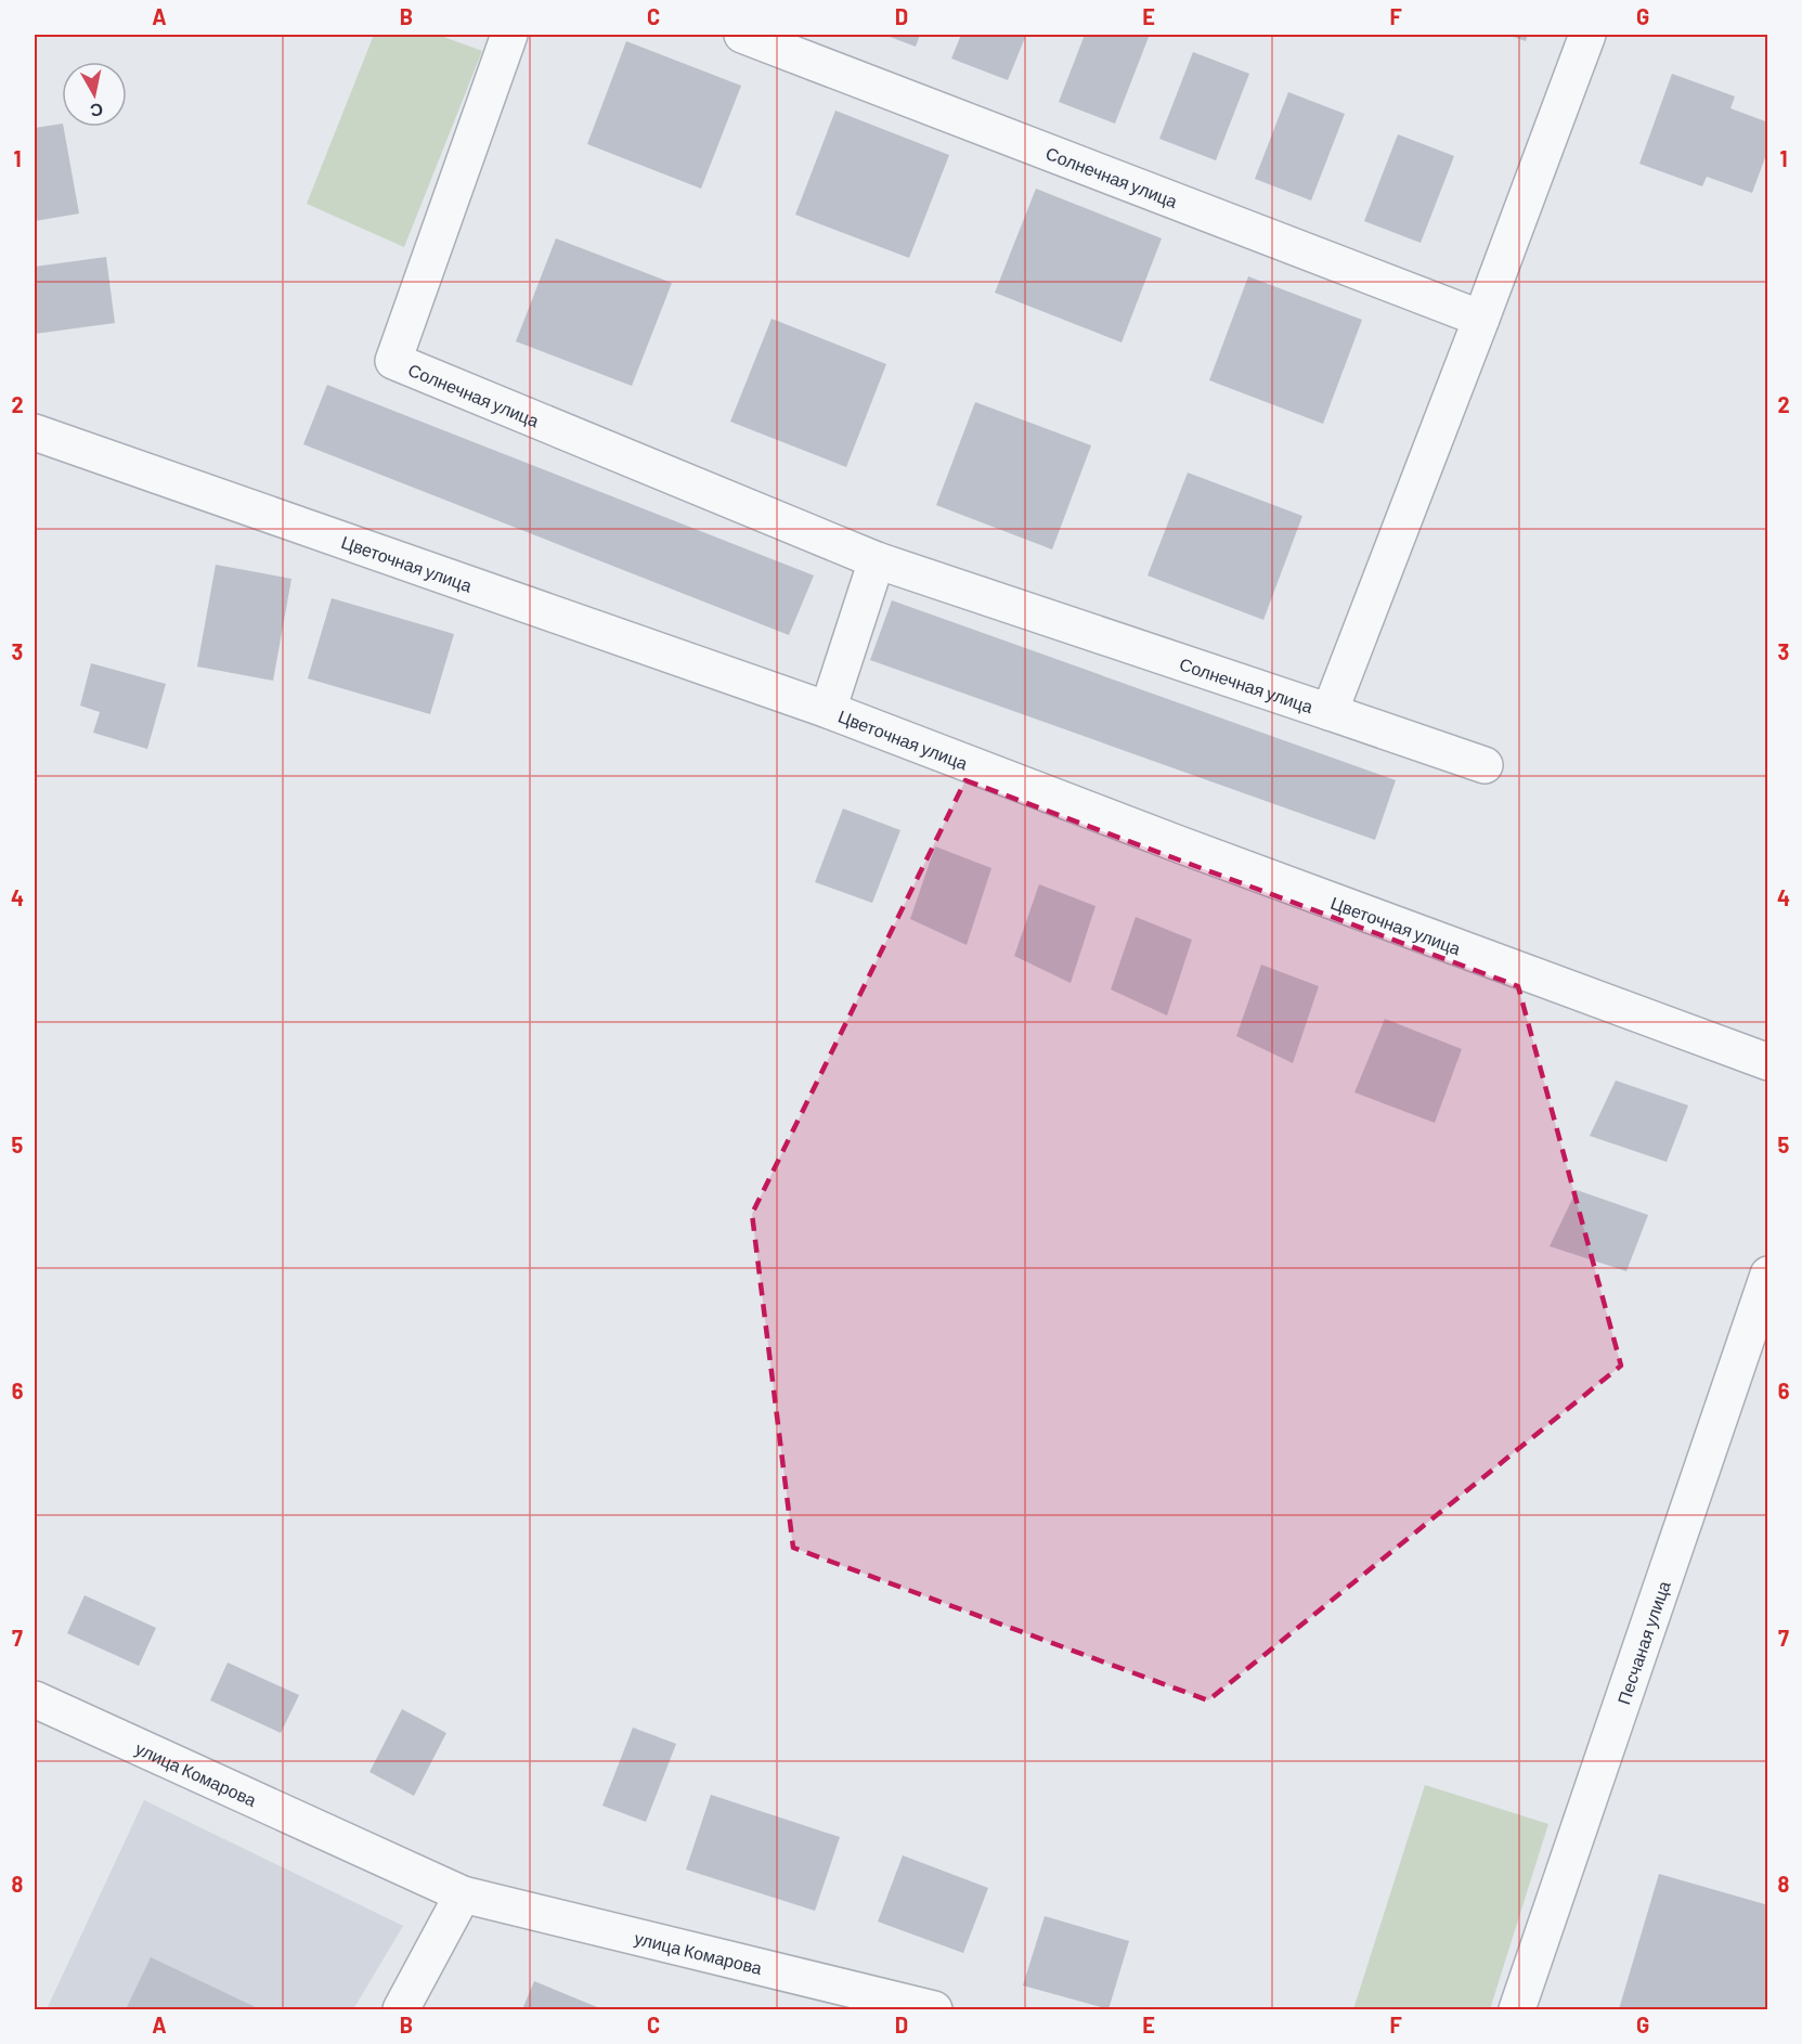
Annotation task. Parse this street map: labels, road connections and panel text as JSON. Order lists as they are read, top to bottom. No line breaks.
{"streets":{"street":["Солнечная улица","Цветочная улица","Песчаная улица","улица Комарова"]},"north":"bottom","grid":{"columns":["A","B","C","D","E","F","G"],"rows":["1","2","3","4","5","6","7","8"]}}
